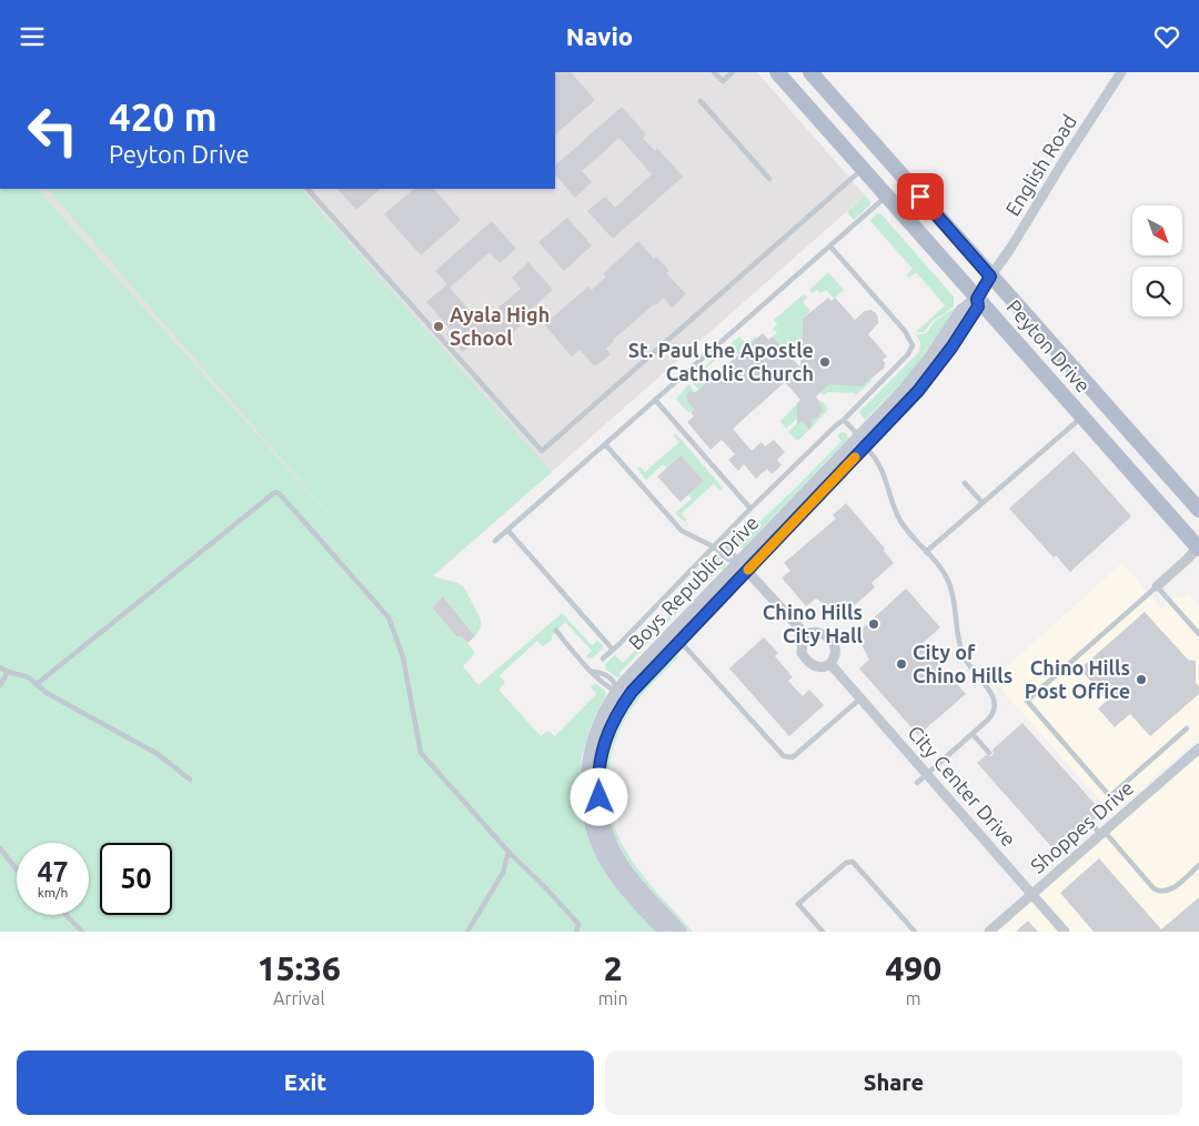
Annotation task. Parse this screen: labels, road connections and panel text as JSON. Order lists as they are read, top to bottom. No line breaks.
{"streets":{"main road":["Peyton Drive","Boys Republic Drive"],"street":["English Road","City Center Drive","Shoppes Drive"]},"crossings":[["English Road","Peyton Drive"],["English Road","Boys Republic Drive"],["Peyton Drive","Boys Republic Drive"],["City Center Drive","Shoppes Drive"]],"places":["Ayala High School","St. Paul the Apostle Catholic Church","Chino Hills City Hall","City of Chino Hills","Chino Hills Post Office"],"north":"bottom right","page":{"header":"Navio","turn":["420 m","Peyton Drive"],"speed":"47 km/h","limit":"50","eta":["15:36","Arrival","2","min","490","m"],"buttons":["Exit","Share"]}}
